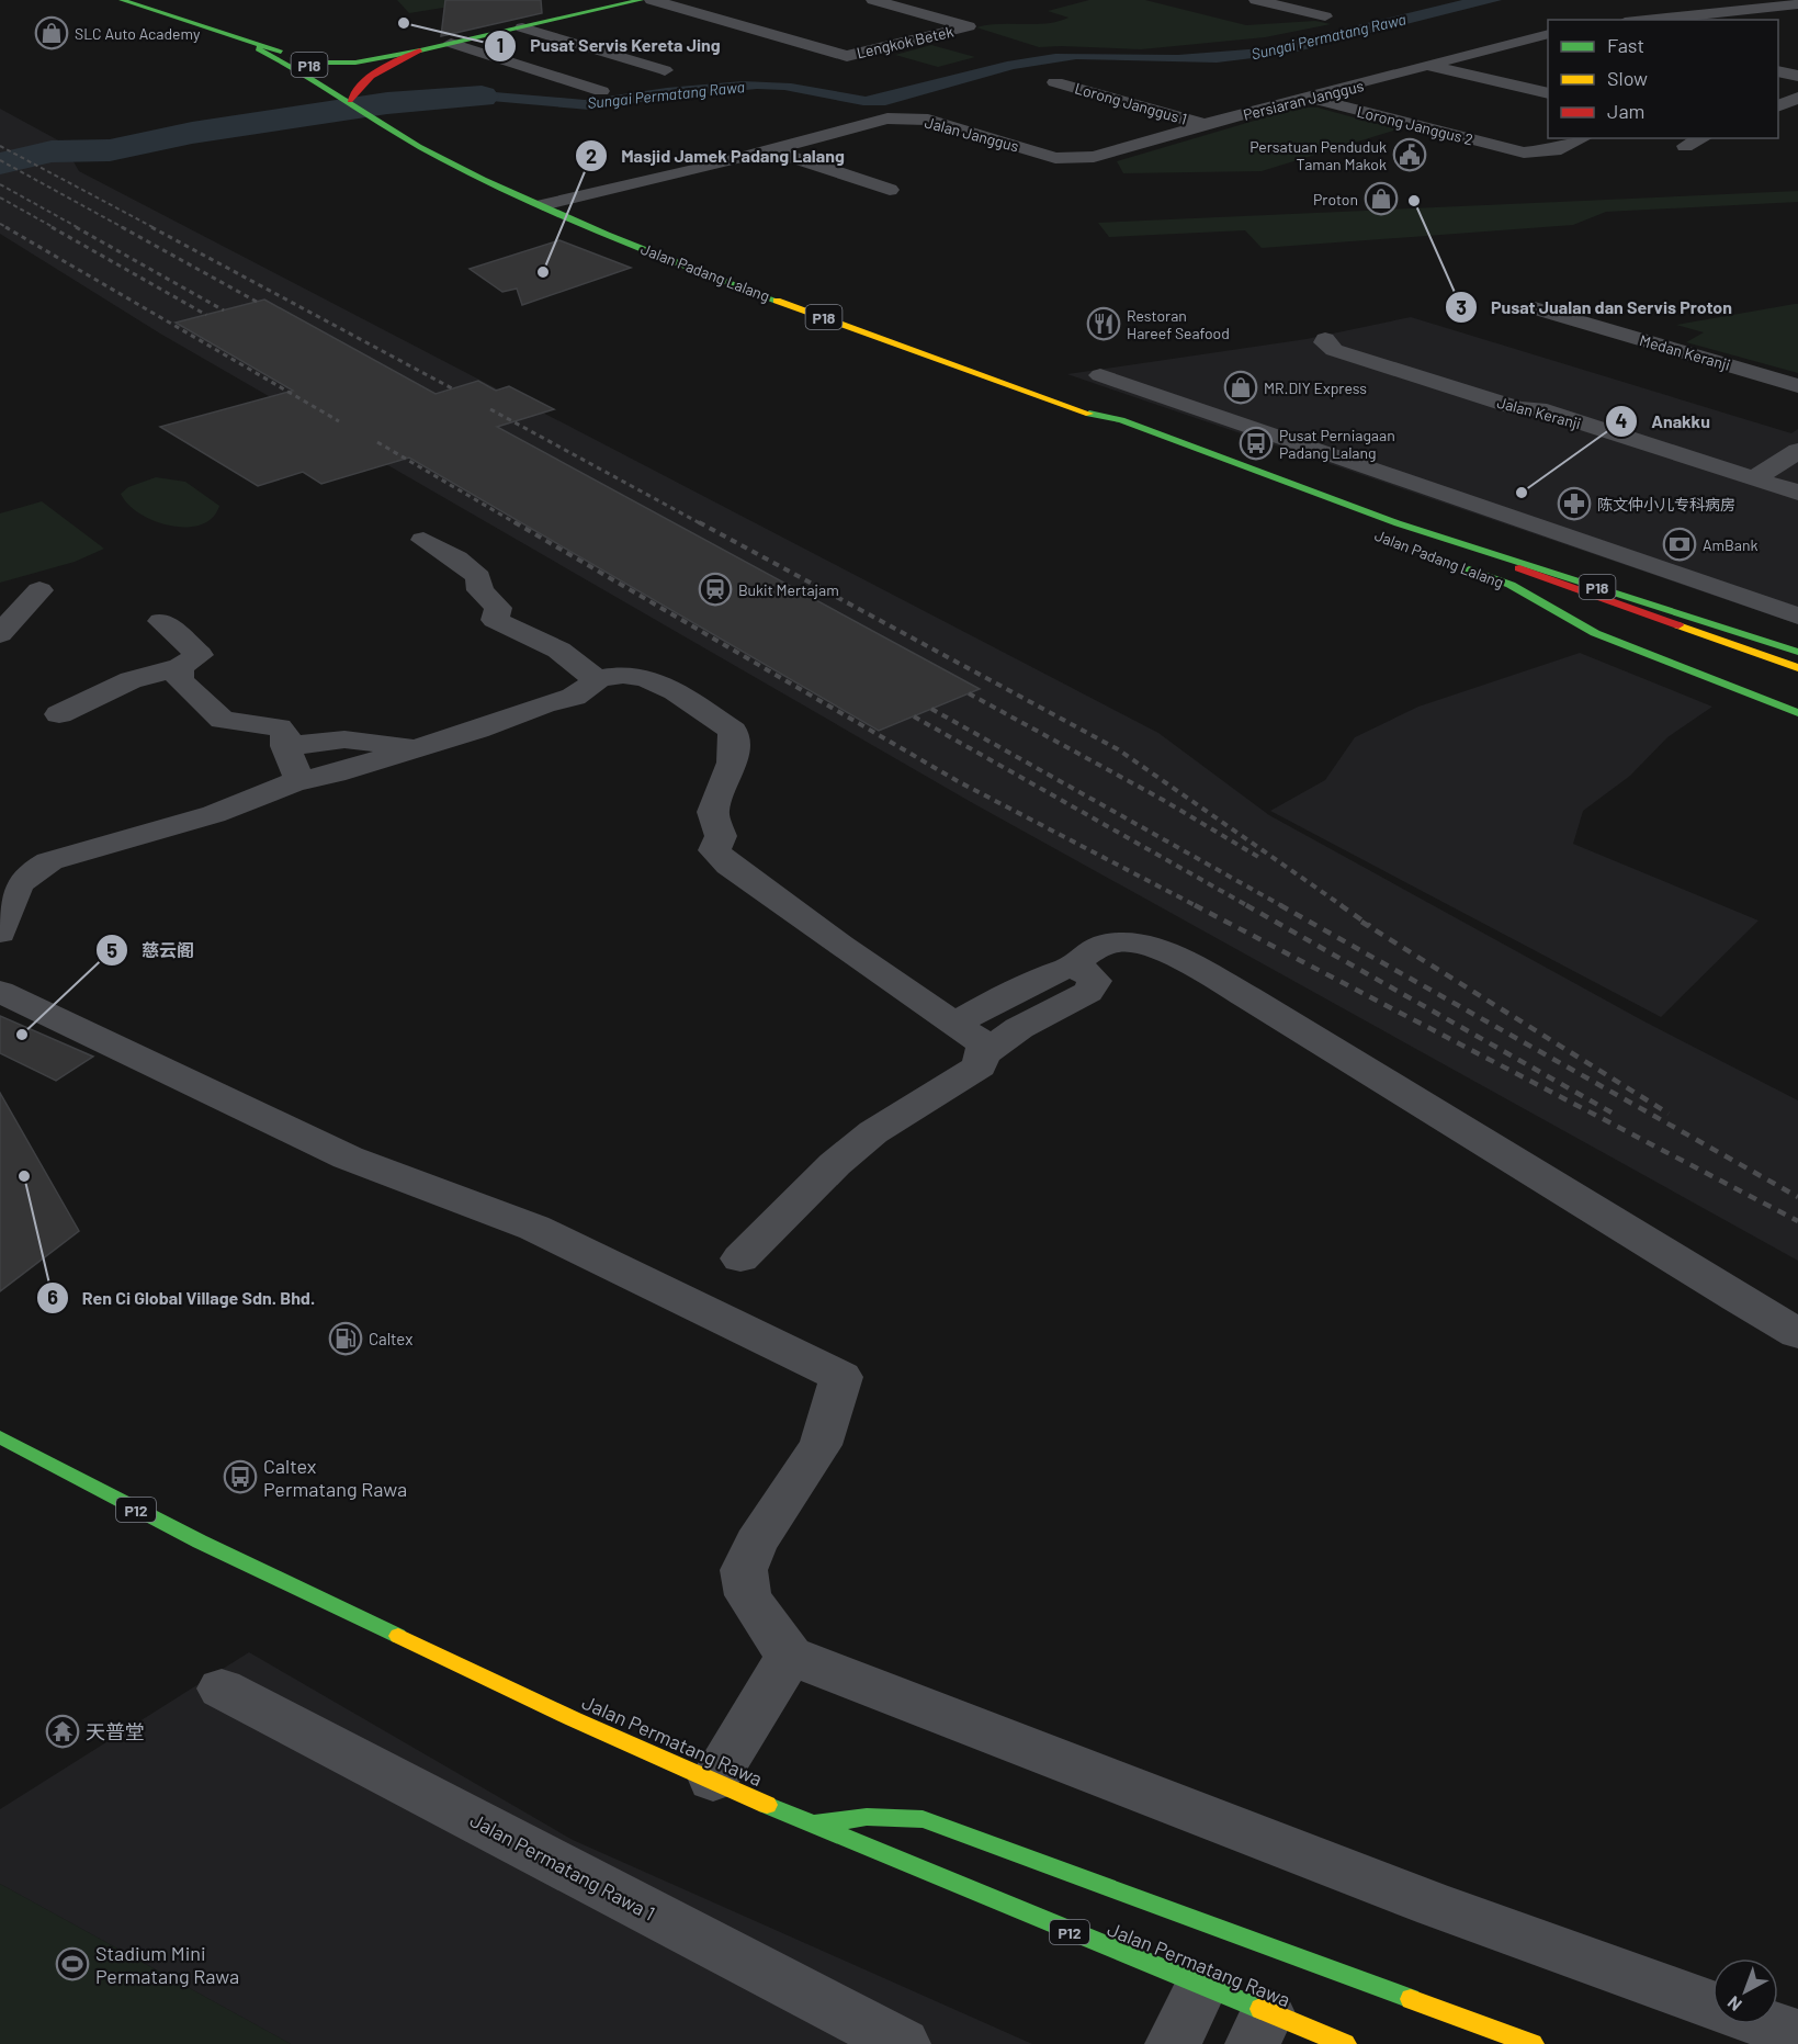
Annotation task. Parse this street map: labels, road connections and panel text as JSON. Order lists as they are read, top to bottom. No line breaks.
{"streets":{"main road":["P18","Jalan Padang Lalang","P12","Jalan Permatang Rawa"],"street":["Lengkok Betek","Persiaran Janggus","Lorong Janggus 1","Lorong Janggus 2","Jalan Janggus","Medan Keranji","Jalan Keranji","Jalan Permatang Rawa 1"]},"crossings":[["P18","Jalan Padang Lalang"],["Persiaran Janggus","Lorong Janggus 1"],["Persiaran Janggus","Lorong Janggus 2"],["Persiaran Janggus","Jalan Janggus"],["Jalan Janggus","Jalan Padang Lalang"]],"water":["Sungai Permatang Rawa"],"places":{"other":["Pusat Servis Kereta Jing","Pusat Jualan dan Servis Proton","Masjid Jamek Padang Lalang","Anakku","慈云阁","Ren Ci Global Village Sdn. Bhd."],"shop":["SLC Auto Academy","Proton","MR.DIY Express"],"public building":["Persatuan Penduduk Taman Makok"],"restaurant":["Restoran Hareef Seafood"],"bus stop":["Pusat Perniagaan Padang Lalang","Caltex Permatang Rawa"],"pharmacy":["陈文仲小儿专科病房"],"bank":["AmBank"],"station":["Bukit Mertajam"],"fuel station":["Caltex"],"temple":["天普堂"],"sports":["Stadium Mini Permatang Rawa"]},"legend":["Fast","Slow","Jam"],"north":"bottom left"}
